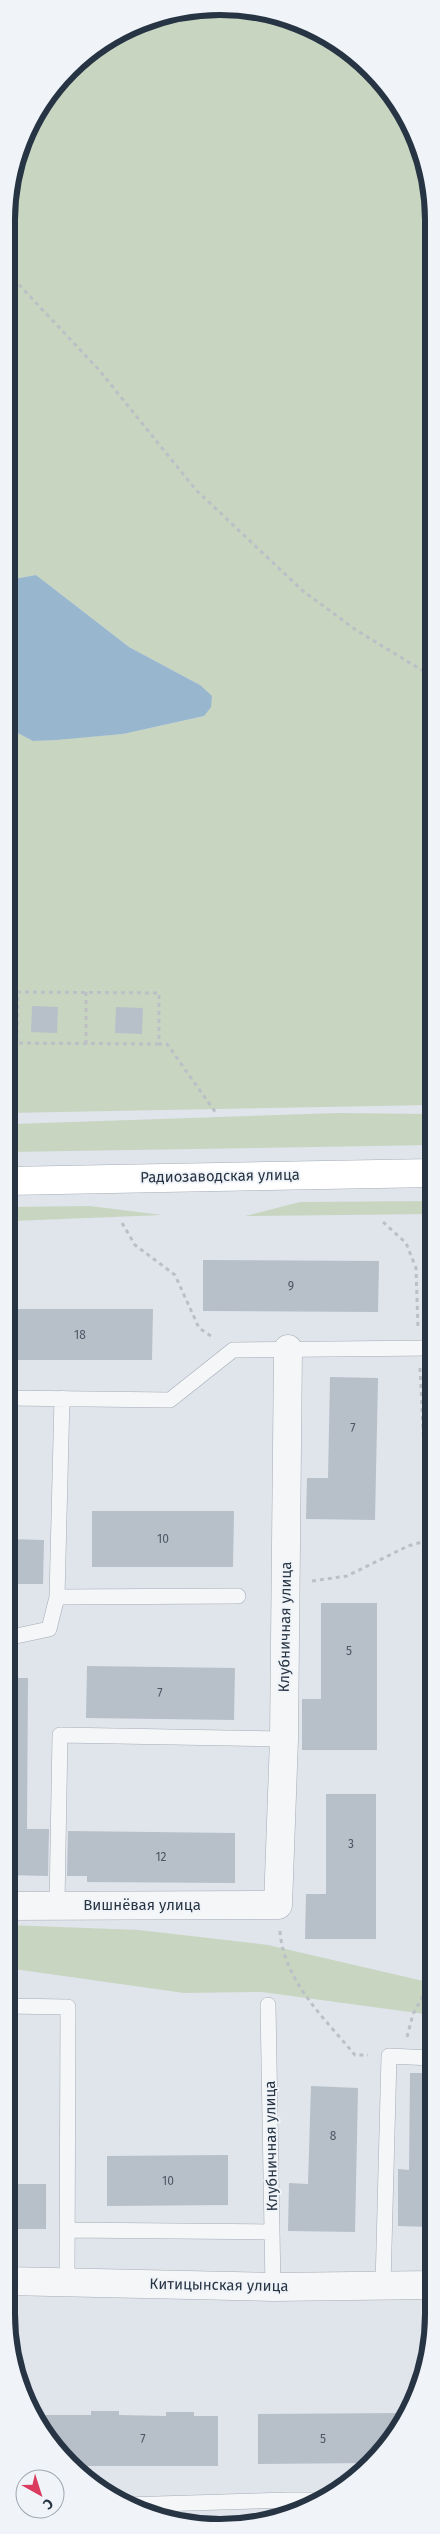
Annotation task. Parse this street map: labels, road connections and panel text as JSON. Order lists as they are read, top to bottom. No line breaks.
{"streets":{"street":["Радиозаводская улица","Клубничная улица","Вишнёвая улица","Китицынская улица"]},"crossings":[["Клубничная улица","Вишнёвая улица"],["Клубничная улица","Китицынская улица"]],"house_numbers":["9","18","7","10","5","7","3","12","8","10","7","5"],"north":"bottom right"}
